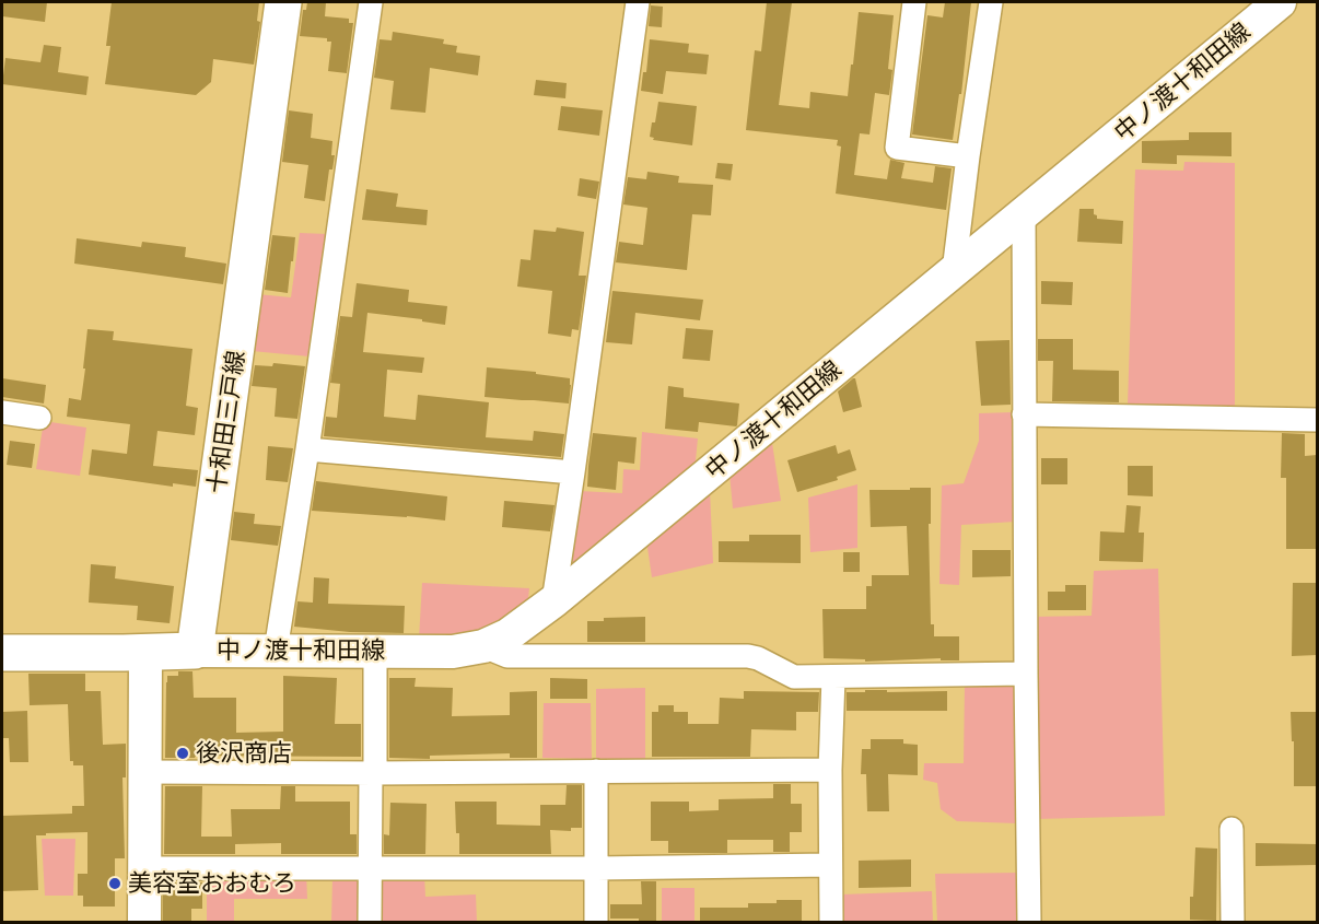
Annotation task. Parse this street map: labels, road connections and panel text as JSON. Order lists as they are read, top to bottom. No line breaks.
{"streets":{"main road":["中ノ渡十和田線","十和田三戸線"]},"crossings":[["中ノ渡十和田線","十和田三戸線"]],"places":["後沢商店","美容室おおむろ"]}
